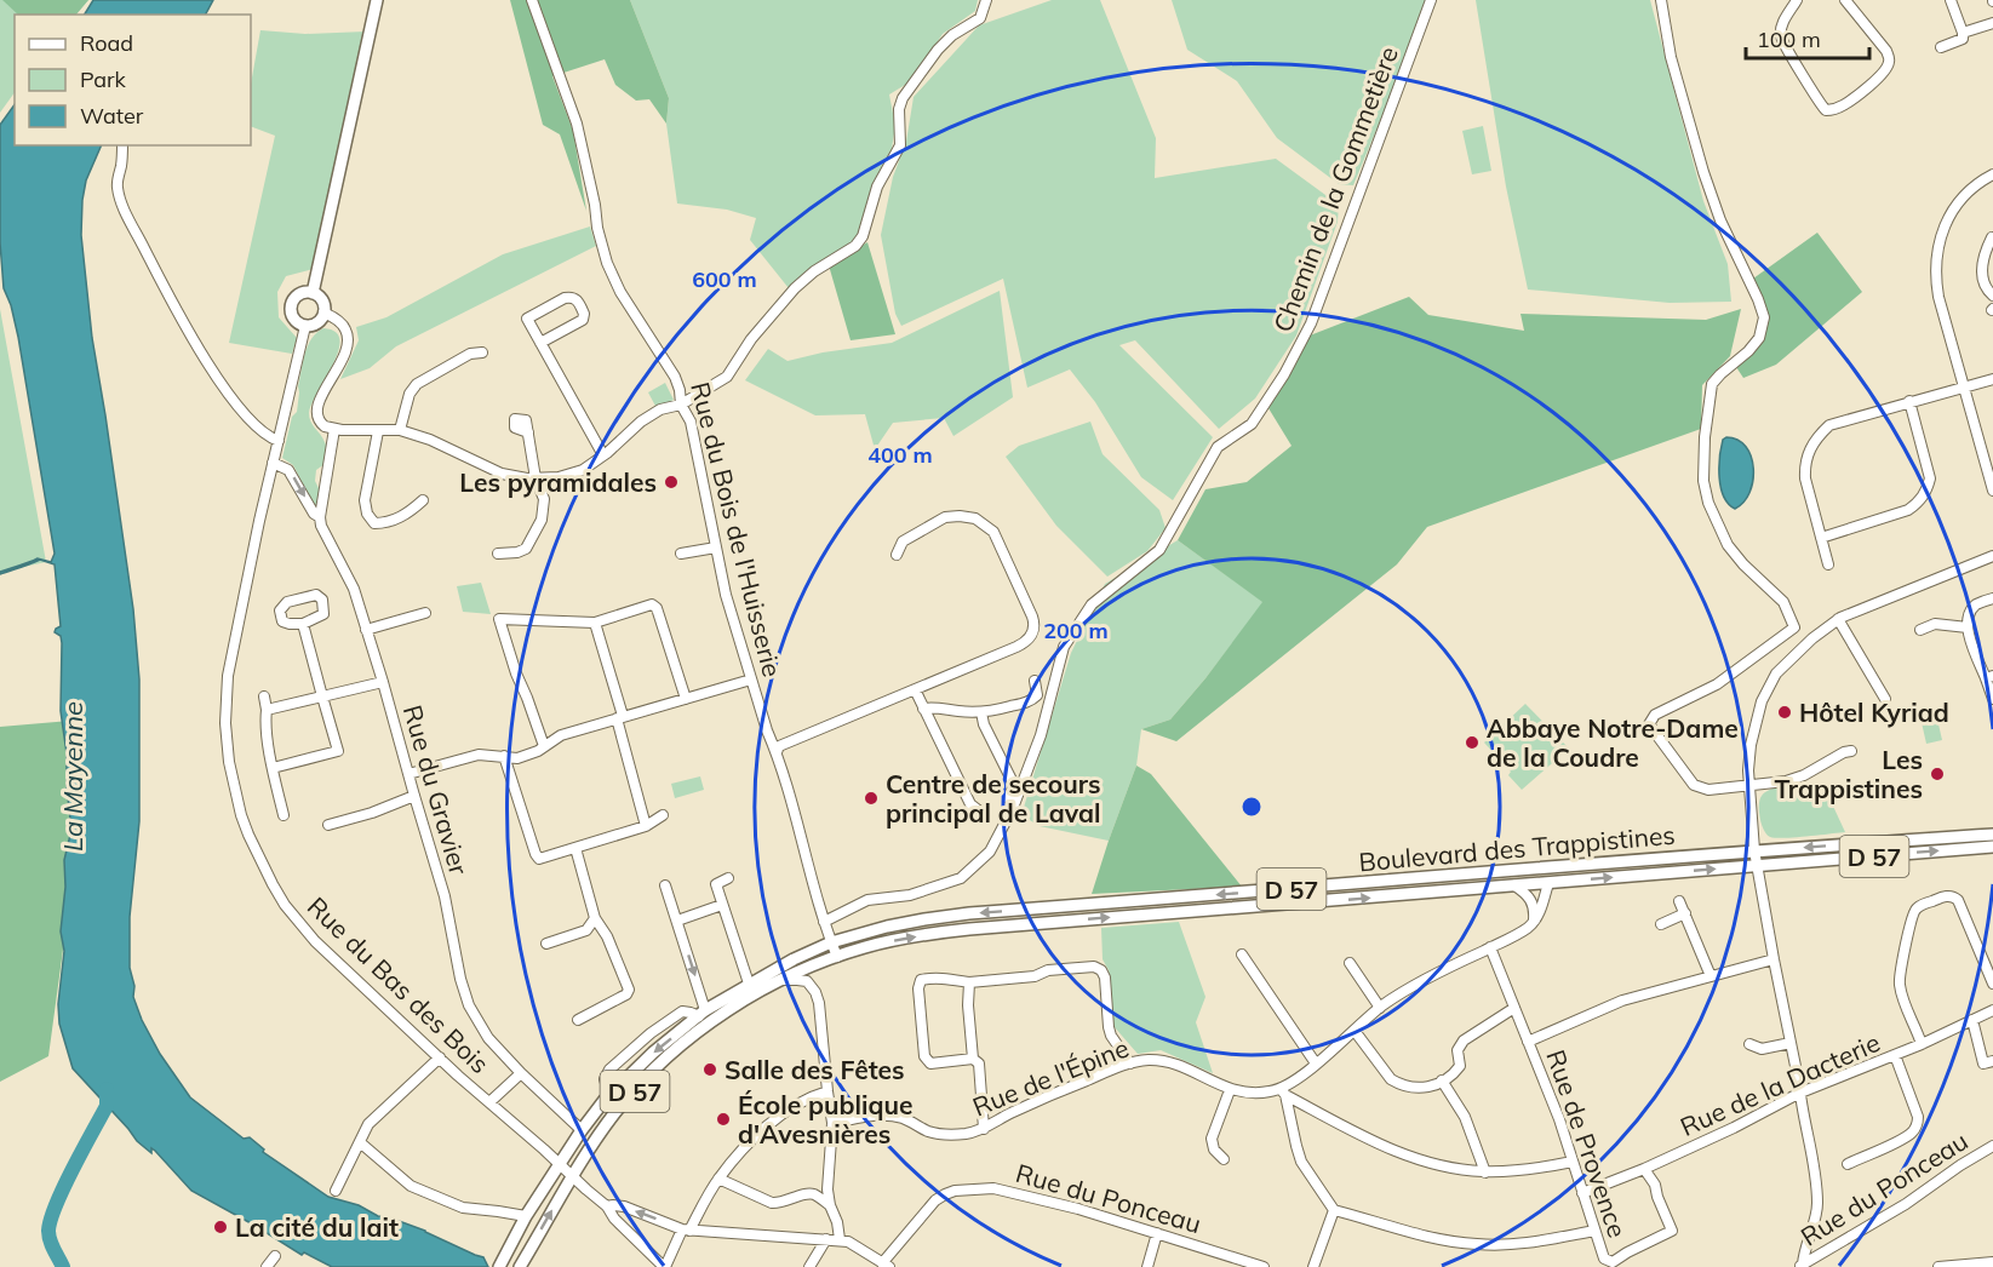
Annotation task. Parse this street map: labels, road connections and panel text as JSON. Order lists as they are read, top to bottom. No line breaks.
{"streets":{"main road":["Boulevard des Trappistines","D 57"],"street":["Chemin de la Gommetière","Rue du Bois de l'Huisserie","Rue du Gravier","Rue du Bas des Bois","Rue de l'Épine","Rue de la Dacterie","Rue de Provence","Rue du Ponceau"]},"crossings":[["Chemin de la Gommetière","Rue du Bois de l'Huisserie"],["Rue du Bois de l'Huisserie","Boulevard des Trappistines"],["Rue du Bois de l'Huisserie","D 57"],["Rue du Gravier","D 57"],["Rue du Gravier","Rue du Bas des Bois"],["Boulevard des Trappistines","D 57"],["D 57","Rue du Bas des Bois"],["Rue de la Dacterie","Rue de Provence"]],"water":["La Mayenne"],"places":["Les pyramidales","Hôtel Kyriad","Abbaye Notre-Dame de la Coudre","Les Trappistines","Centre de secours principal de Laval","Salle des Fêtes","École publique d'Avesnières","La cité du lait"],"legend":["Road","Park","Water"],"scale_bar":"100 m","rings":["600 m","400 m","200 m"]}
